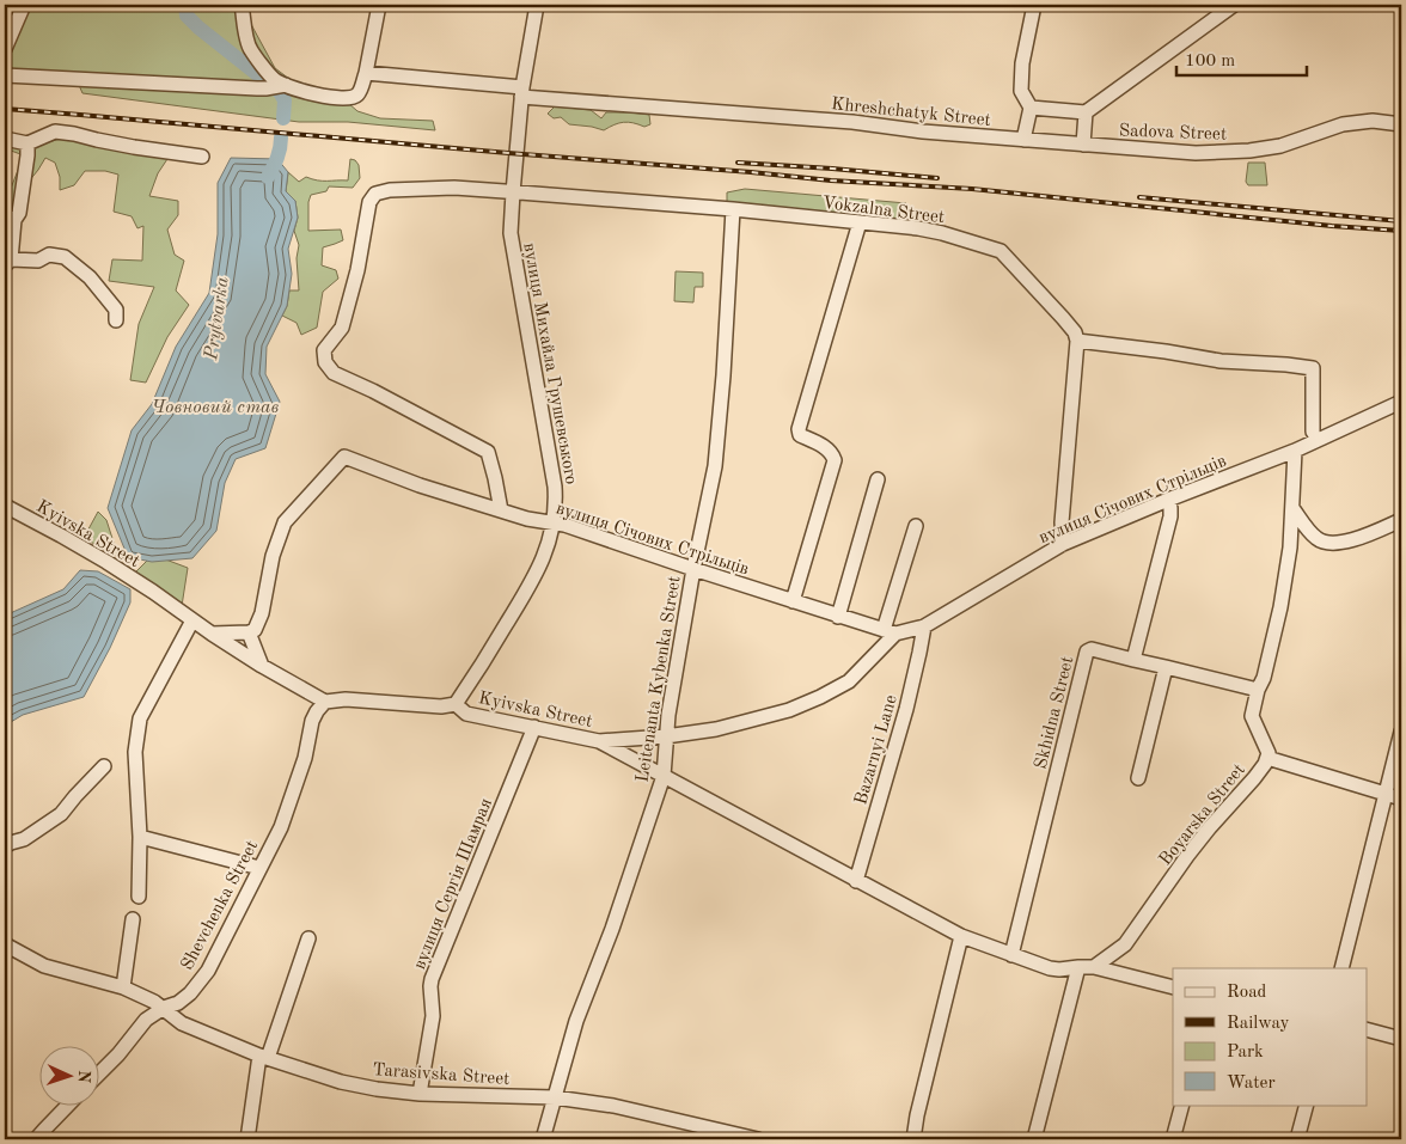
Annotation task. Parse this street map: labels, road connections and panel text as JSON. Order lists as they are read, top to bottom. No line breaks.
{"streets":{"street":["Khreshchatyk Street","Sadova Street","Vokzalna Street","вулиця Михайла Грушевського","вулиця Січових Стрільців","Kyivska Street","Leitenanta Kybenka Street","Skhidna Street","Bazarnyi Lane","Boyarska Street","вулиця Сергія Шамрая","Shevchenka Street","Tarasivska Street"]},"crossings":[["Khreshchatyk Street","Sadova Street"],["Khreshchatyk Street","вулиця Михайла Грушевського"],["Vokzalna Street","вулиця Михайла Грушевського"],["Vokzalna Street","вулиця Січових Стрільців"],["Vokzalna Street","Leitenanta Kybenka Street"],["вулиця Михайла Грушевського","вулиця Січових Стрільців"],["вулиця Михайла Грушевського","Kyivska Street"],["вулиця Січових Стрільців","Leitenanta Kybenka Street"],["вулиця Січових Стрільців","Bazarnyi Lane"],["вулиця Січових Стрільців","Boyarska Street"],["Kyivska Street","Leitenanta Kybenka Street"],["Kyivska Street","Skhidna Street"],["Kyivska Street","Bazarnyi Lane"],["Kyivska Street","Boyarska Street"],["Kyivska Street","вулиця Сергія Шамрая"],["Kyivska Street","Shevchenka Street"],["Leitenanta Kybenka Street","Tarasivska Street"],["вулиця Сергія Шамрая","Tarasivska Street"],["Shevchenka Street","Tarasivska Street"]],"water":["Prytvarka","Човновий став"],"legend":["Road","Railway","Park","Water"],"scale_bar":"100 m","north":"right"}
